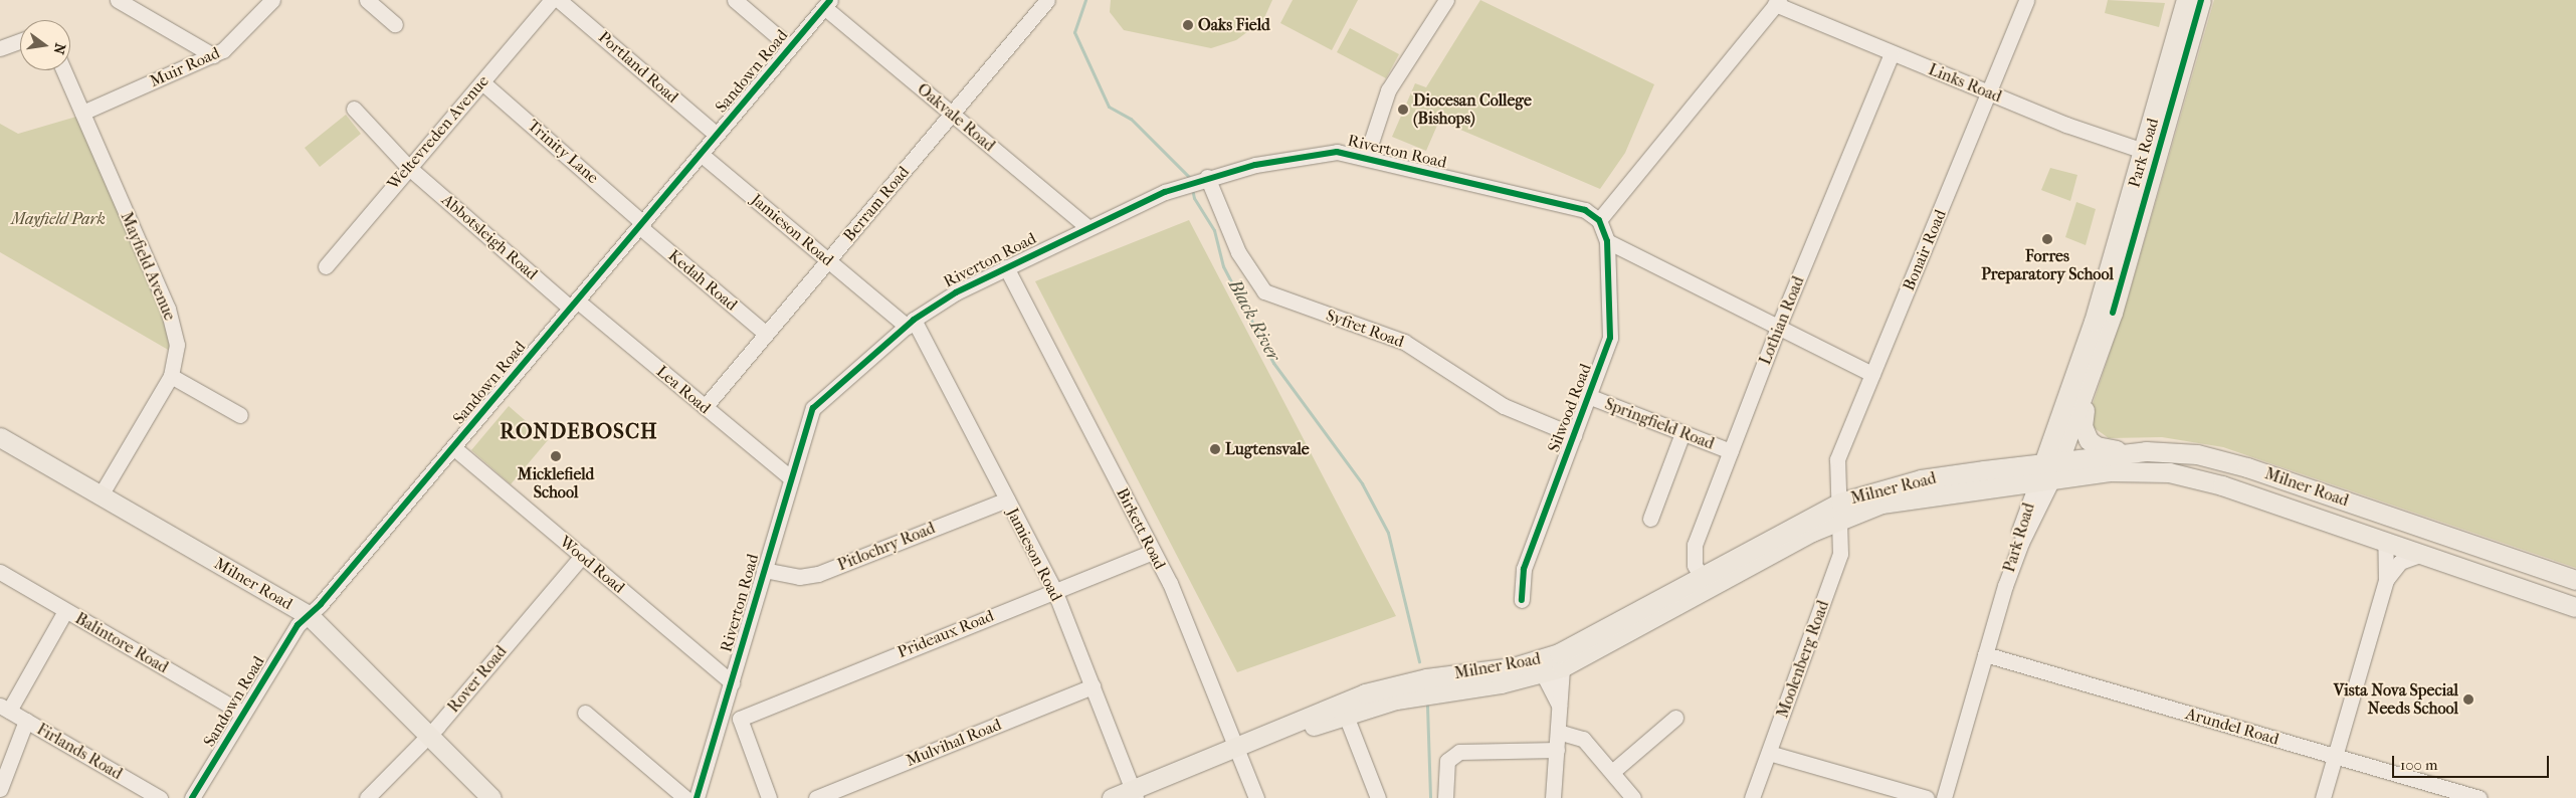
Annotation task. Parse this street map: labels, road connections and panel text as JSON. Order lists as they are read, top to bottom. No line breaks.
{"streets":{"main road":["Park Road","Milner Road"],"street":["Muir Road","Portland Road","Sandown Road","Links Road","Oakvale Road","Weltevreden Avenue","Trinity Lane","Riverton Road","Berram Road","Jamieson Road","Abbotsleigh Road","Bonair Road","Mayfield Avenue","Kedah Road","Lothian Road","Syfret Road","Lea Road","Silwood Road","Springfield Road","Birkett Road","Pitlochry Road","Wood Road","Prideaux Road","Balintore Road","Moolenberg Road","Rover Road","Arundel Road","Mulvihal Road","Firlands Road"]},"crossings":[["Muir Road","Mayfield Avenue"],["Portland Road","Sandown Road"],["Sandown Road","Oakvale Road"],["Sandown Road","Trinity Lane"],["Sandown Road","Jamieson Road"],["Sandown Road","Abbotsleigh Road"],["Sandown Road","Kedah Road"],["Sandown Road","Lea Road"],["Sandown Road","Milner Road"],["Sandown Road","Wood Road"],["Sandown Road","Balintore Road"],["Links Road","Park Road"],["Links Road","Bonair Road"],["Links Road","Lothian Road"],["Oakvale Road","Riverton Road"],["Oakvale Road","Berram Road"],["Weltevreden Avenue","Trinity Lane"],["Weltevreden Avenue","Abbotsleigh Road"],["Trinity Lane","Kedah Road"],["Riverton Road","Jamieson Road"],["Riverton Road","Syfret Road"],["Riverton Road","Lea Road"],["Riverton Road","Silwood Road"],["Riverton Road","Birkett Road"],["Riverton Road","Pitlochry Road"],["Riverton Road","Wood Road"],["Park Road","Milner Road"],["Park Road","Arundel Road"],["Berram Road","Jamieson Road"],["Berram Road","Kedah Road"],["Berram Road","Lea Road"],["Jamieson Road","Milner Road"],["Jamieson Road","Pitlochry Road"],["Jamieson Road","Prideaux Road"],["Jamieson Road","Mulvihal Road"],["Abbotsleigh Road","Lea Road"],["Bonair Road","Milner Road"],["Bonair Road","Moolenberg Road"],["Mayfield Avenue","Milner Road"],["Lothian Road","Springfield Road"],["Lothian Road","Milner Road"],["Syfret Road","Silwood Road"],["Silwood Road","Springfield Road"],["Milner Road","Birkett Road"],["Milner Road","Moolenberg Road"],["Milner Road","Rover Road"],["Birkett Road","Prideaux Road"],["Wood Road","Rover Road"]],"districts":["RONDEBOSCH"],"water":["Black River"],"parks":["Mayfield Park"],"places":["Oaks Field","Diocesan College (Bishops)","Forres Preparatory School","Lugtensvale","Micklefield School","Vista Nova Special Needs School"],"scale_bar":"100 m","north":"right"}
